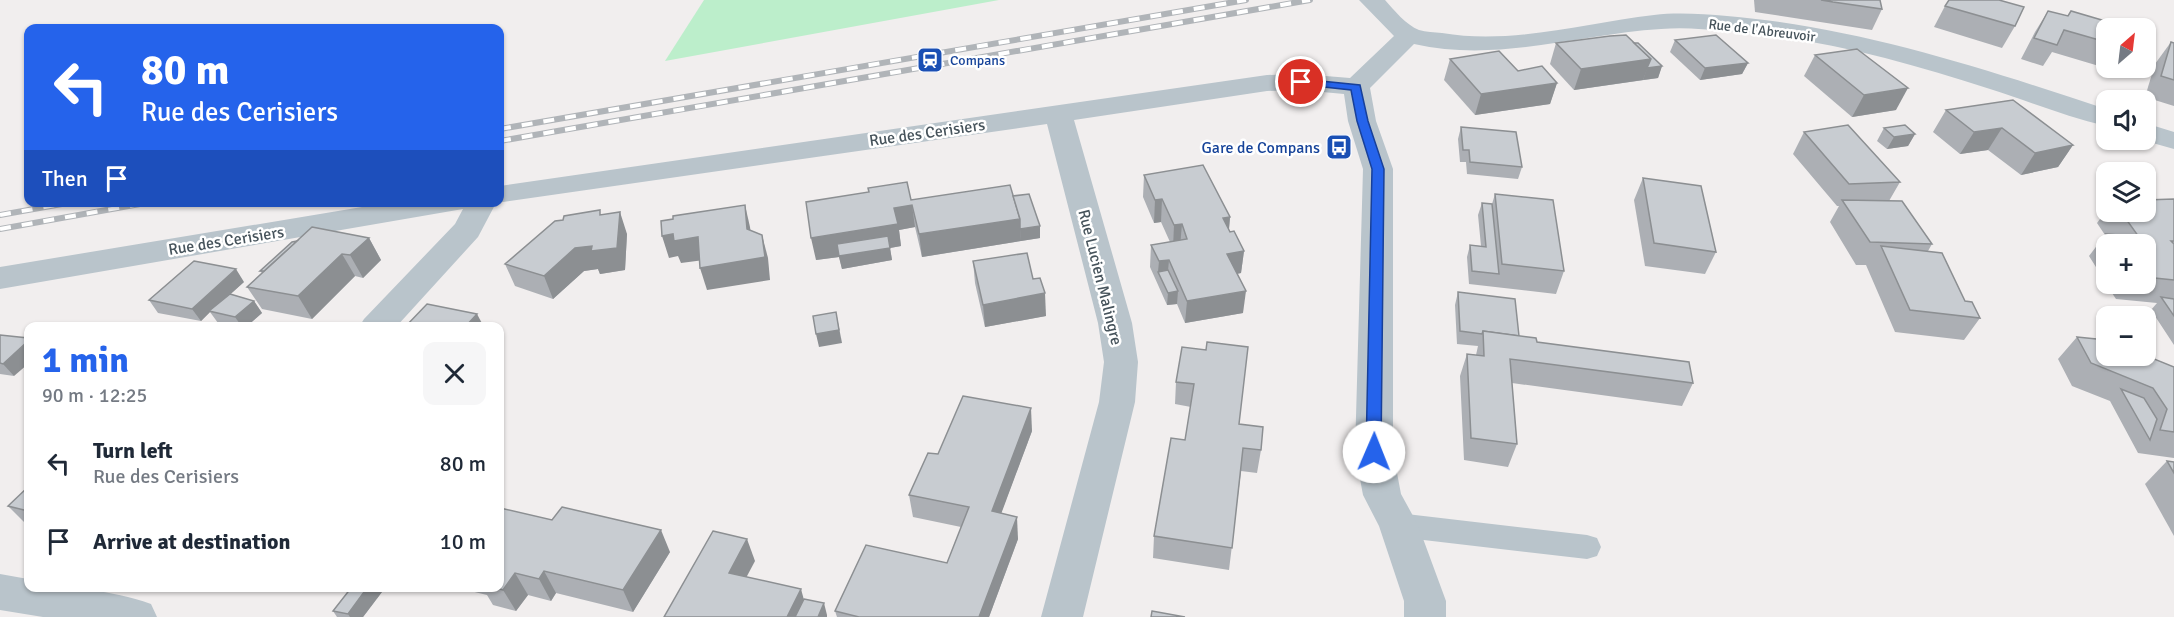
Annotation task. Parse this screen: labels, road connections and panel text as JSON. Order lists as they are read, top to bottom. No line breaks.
{"streets":{"street":["Rue de l'Abreuvoir","Rue des Cerisiers","Rue Lucien Malingre"]},"crossings":[["Rue des Cerisiers","Rue Lucien Malingre"]],"places":{"station":["Compans"],"bus stop":["Gare de Compans"]},"north":"top right","page":{"map_buttons":["+","−"],"turn":["80 m","Rue des Cerisiers"],"then":"Then","heading":["1 min","90 m · 12:25"],"list":[{"name":"Turn left","note":"Rue des Cerisiers","value":"80 m"},{"name":"Arrive at destination","value":"10 m"}]}}
